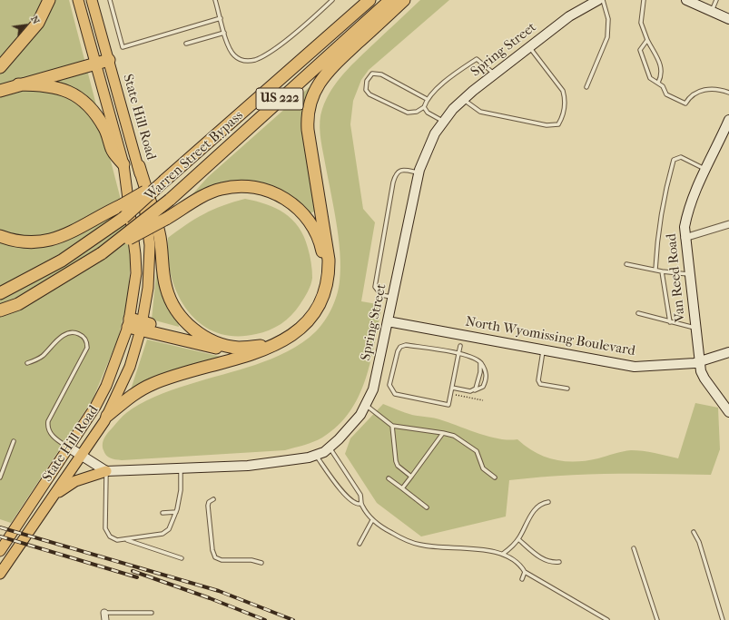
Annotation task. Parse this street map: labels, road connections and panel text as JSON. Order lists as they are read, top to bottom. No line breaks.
{"streets":{"highway":["US 222","Warren Street Bypass"],"main road":["State Hill Road"],"street":["Spring Street","Van Reed Road","North Wyomissing Boulevard"]},"crossings":[["Spring Street","North Wyomissing Boulevard"],["Van Reed Road","North Wyomissing Boulevard"]],"north":"top right"}
